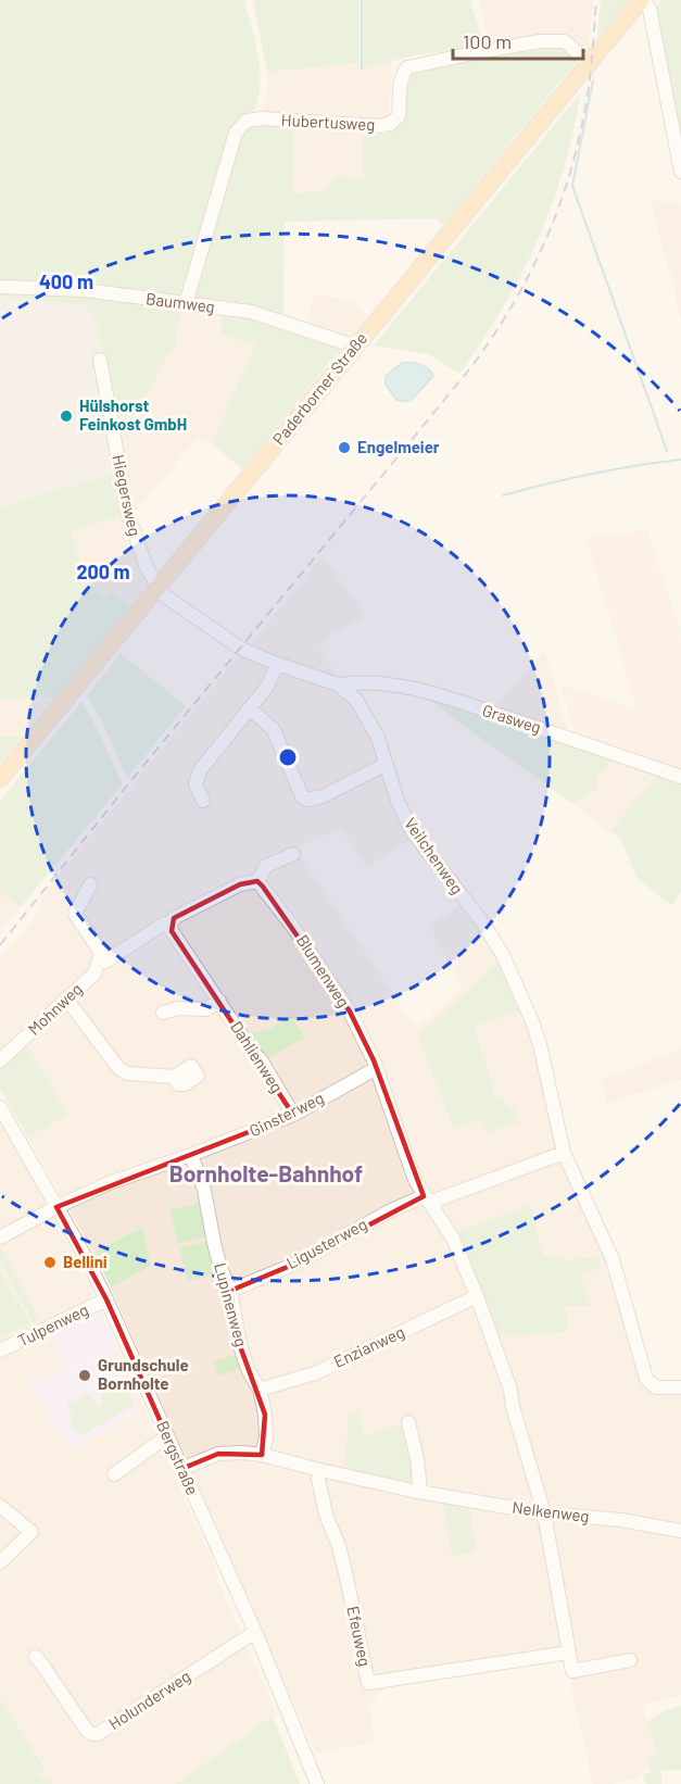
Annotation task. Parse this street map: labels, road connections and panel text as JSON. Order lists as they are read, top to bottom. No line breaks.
{"streets":{"main road":["Paderborner Straße"],"street":["Hubertusweg","Baumweg","Hiegersweg","Grasweg","Veilchenweg","Blumenweg","Mohnweg","Dahlienweg","Ginsterweg","Ligusterweg","Lupinenweg","Tulpenweg","Enzianweg","Bergstraße","Nelkenweg","Efeuweg","Holunderweg"]},"crossings":[["Hubertusweg","Baumweg"],["Hubertusweg","Paderborner Straße"],["Baumweg","Paderborner Straße"],["Paderborner Straße","Hiegersweg"],["Paderborner Straße","Veilchenweg"],["Hiegersweg","Veilchenweg"],["Grasweg","Veilchenweg"],["Blumenweg","Ginsterweg"],["Dahlienweg","Ginsterweg"],["Ginsterweg","Lupinenweg"],["Ginsterweg","Bergstraße"],["Ligusterweg","Lupinenweg"],["Lupinenweg","Enzianweg"],["Lupinenweg","Nelkenweg"],["Tulpenweg","Bergstraße"],["Bergstraße","Nelkenweg"],["Bergstraße","Holunderweg"],["Nelkenweg","Efeuweg"]],"districts":["Bornholte-Bahnhof"],"places":["Hülshorst Feinkost GmbH","Engelmeier","Bellini","Grundschule Bornholte"],"scale_bar":"100 m","rings":["400 m","200 m"]}
